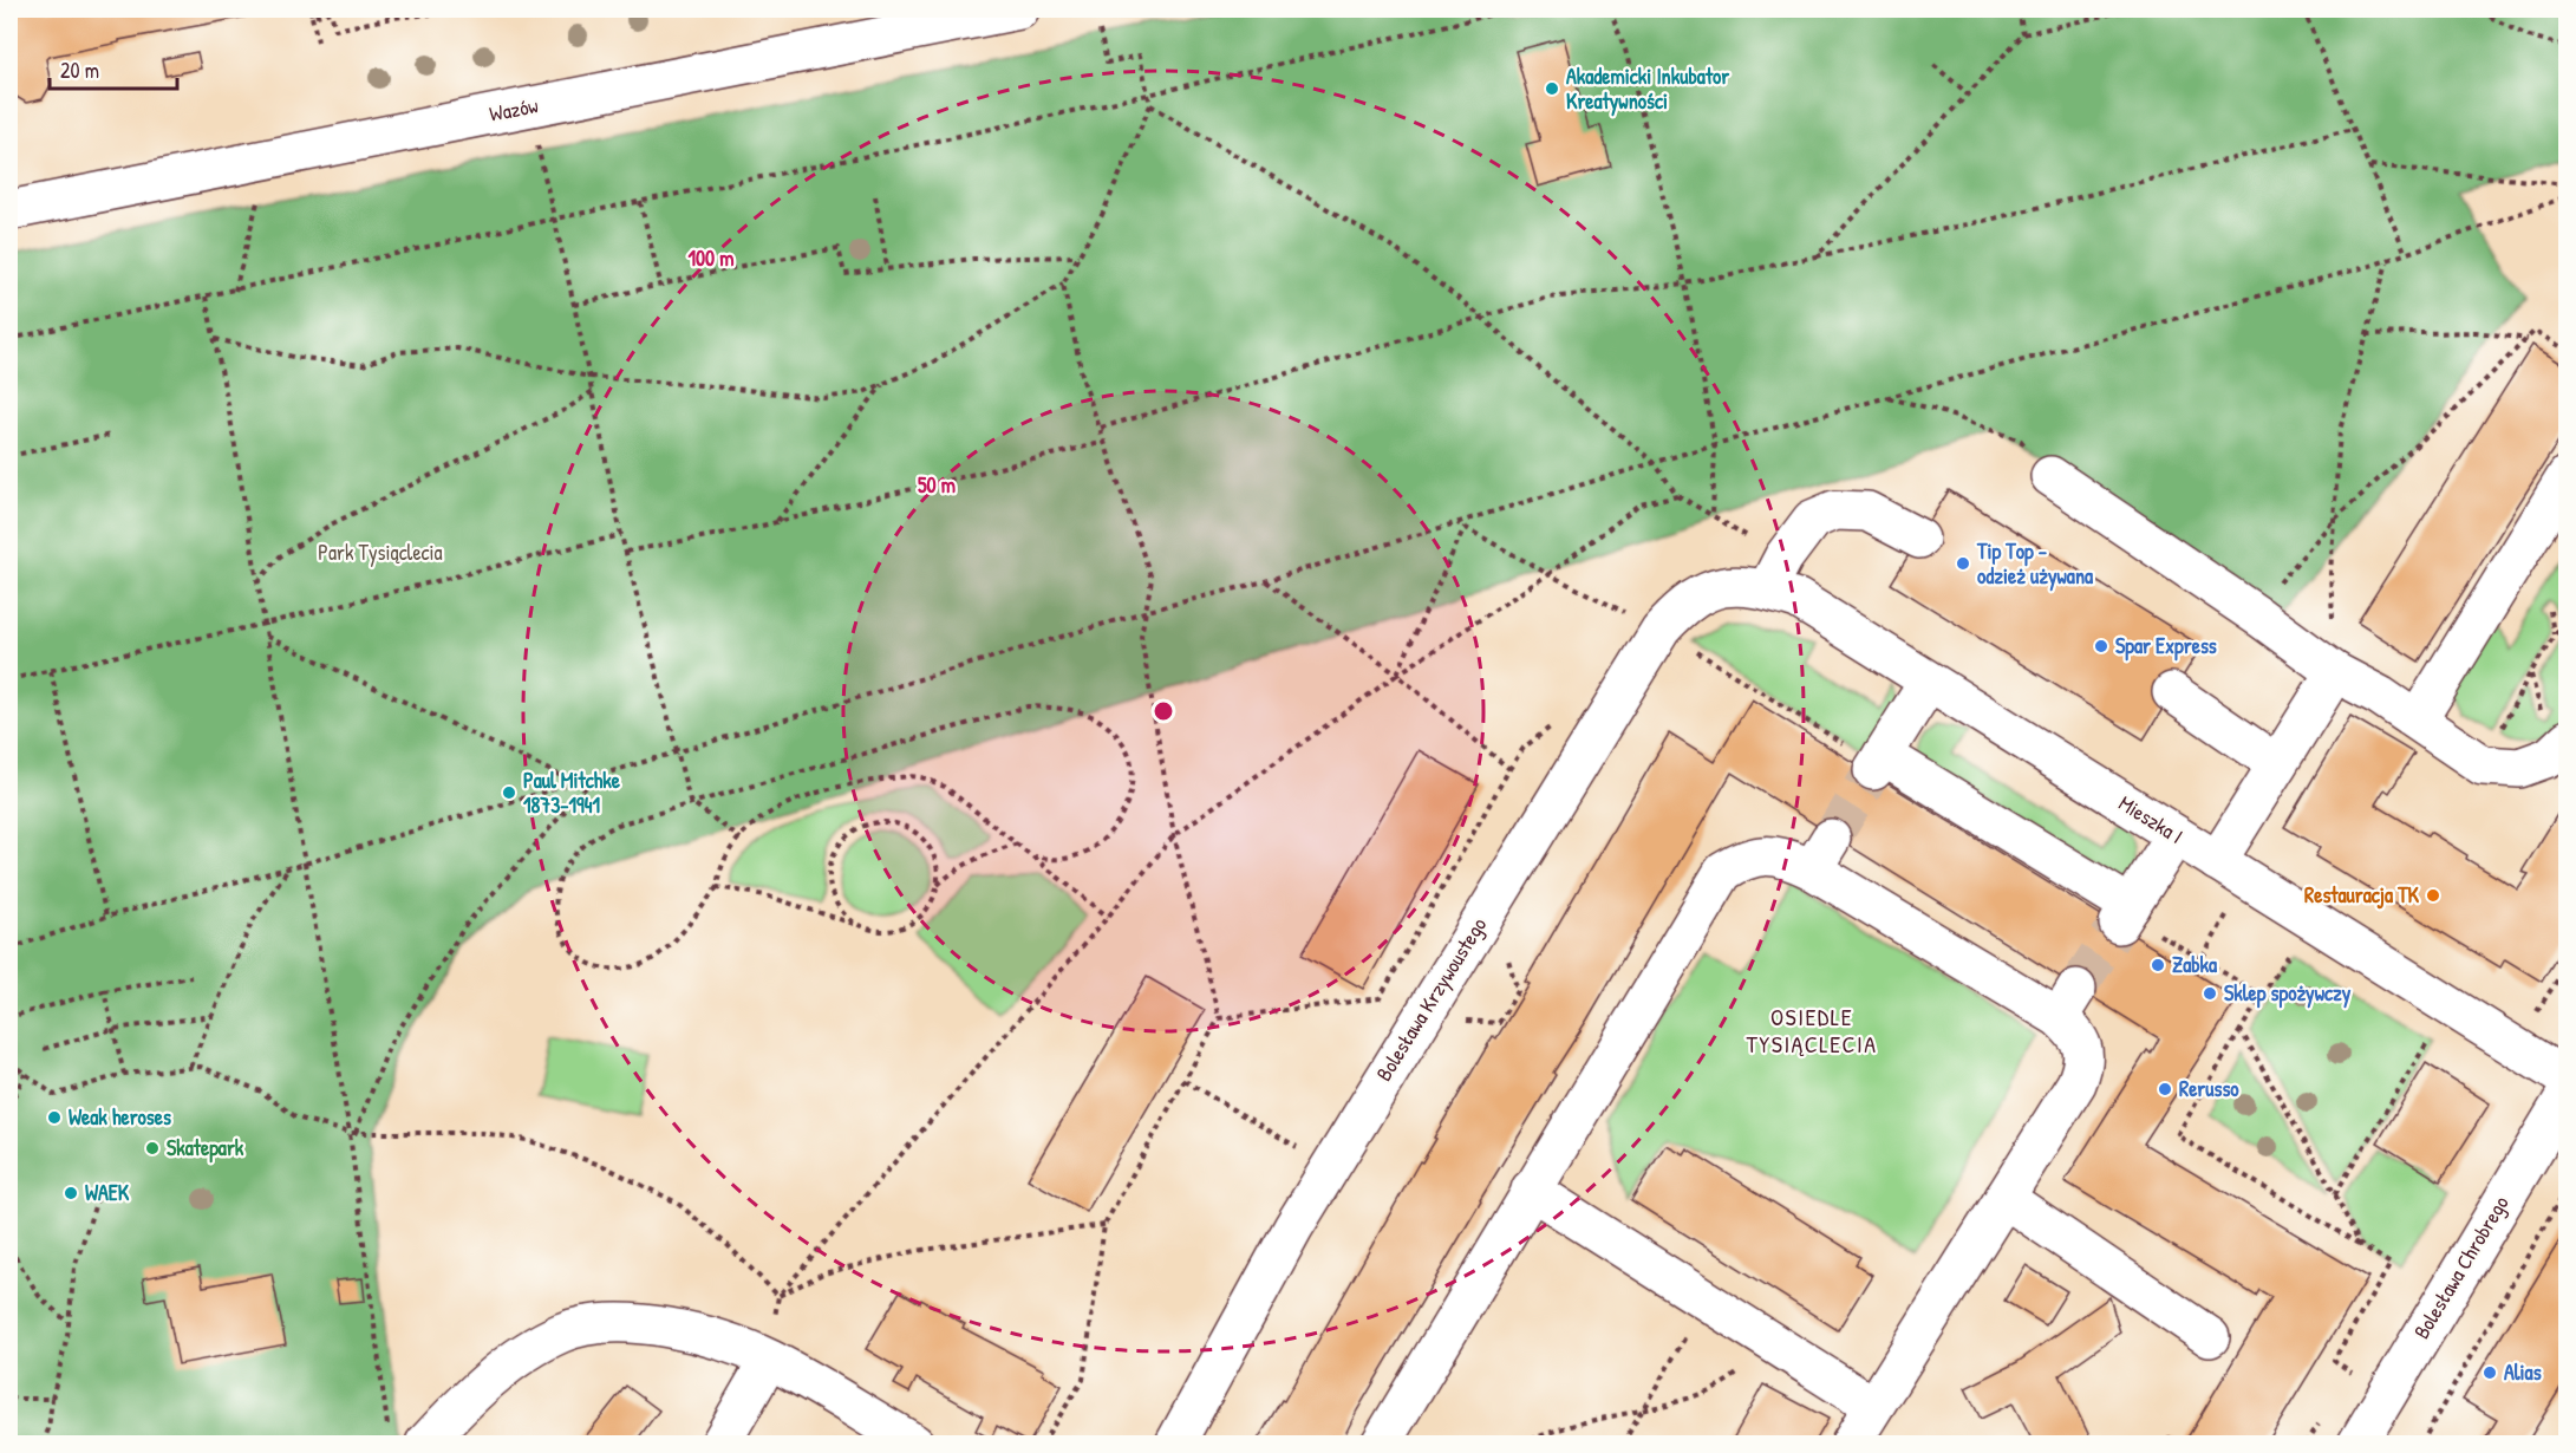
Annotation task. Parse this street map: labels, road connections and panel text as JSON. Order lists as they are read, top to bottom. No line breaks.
{"streets":{"street":["Wazów","Mieszka I","Bolesława Krzywoustego","Bolesława Chrobrego"]},"crossings":[["Mieszka I","Bolesława Krzywoustego"]],"districts":["OSIEDLE TYSIĄCLECIA"],"parks":["Park Tysiąclecia"],"places":["Akademicki Inkubator Kreatywności","Tip Top - odzież używana","Spar Express","Paul Mitchke 1873-1941","Restauracja TK","Zabka","Sklep spożywczy","Rerusso","Weak heroses","Skatepark","WAEK","Alias"],"scale_bar":"20 m","rings":["100 m","50 m"]}
